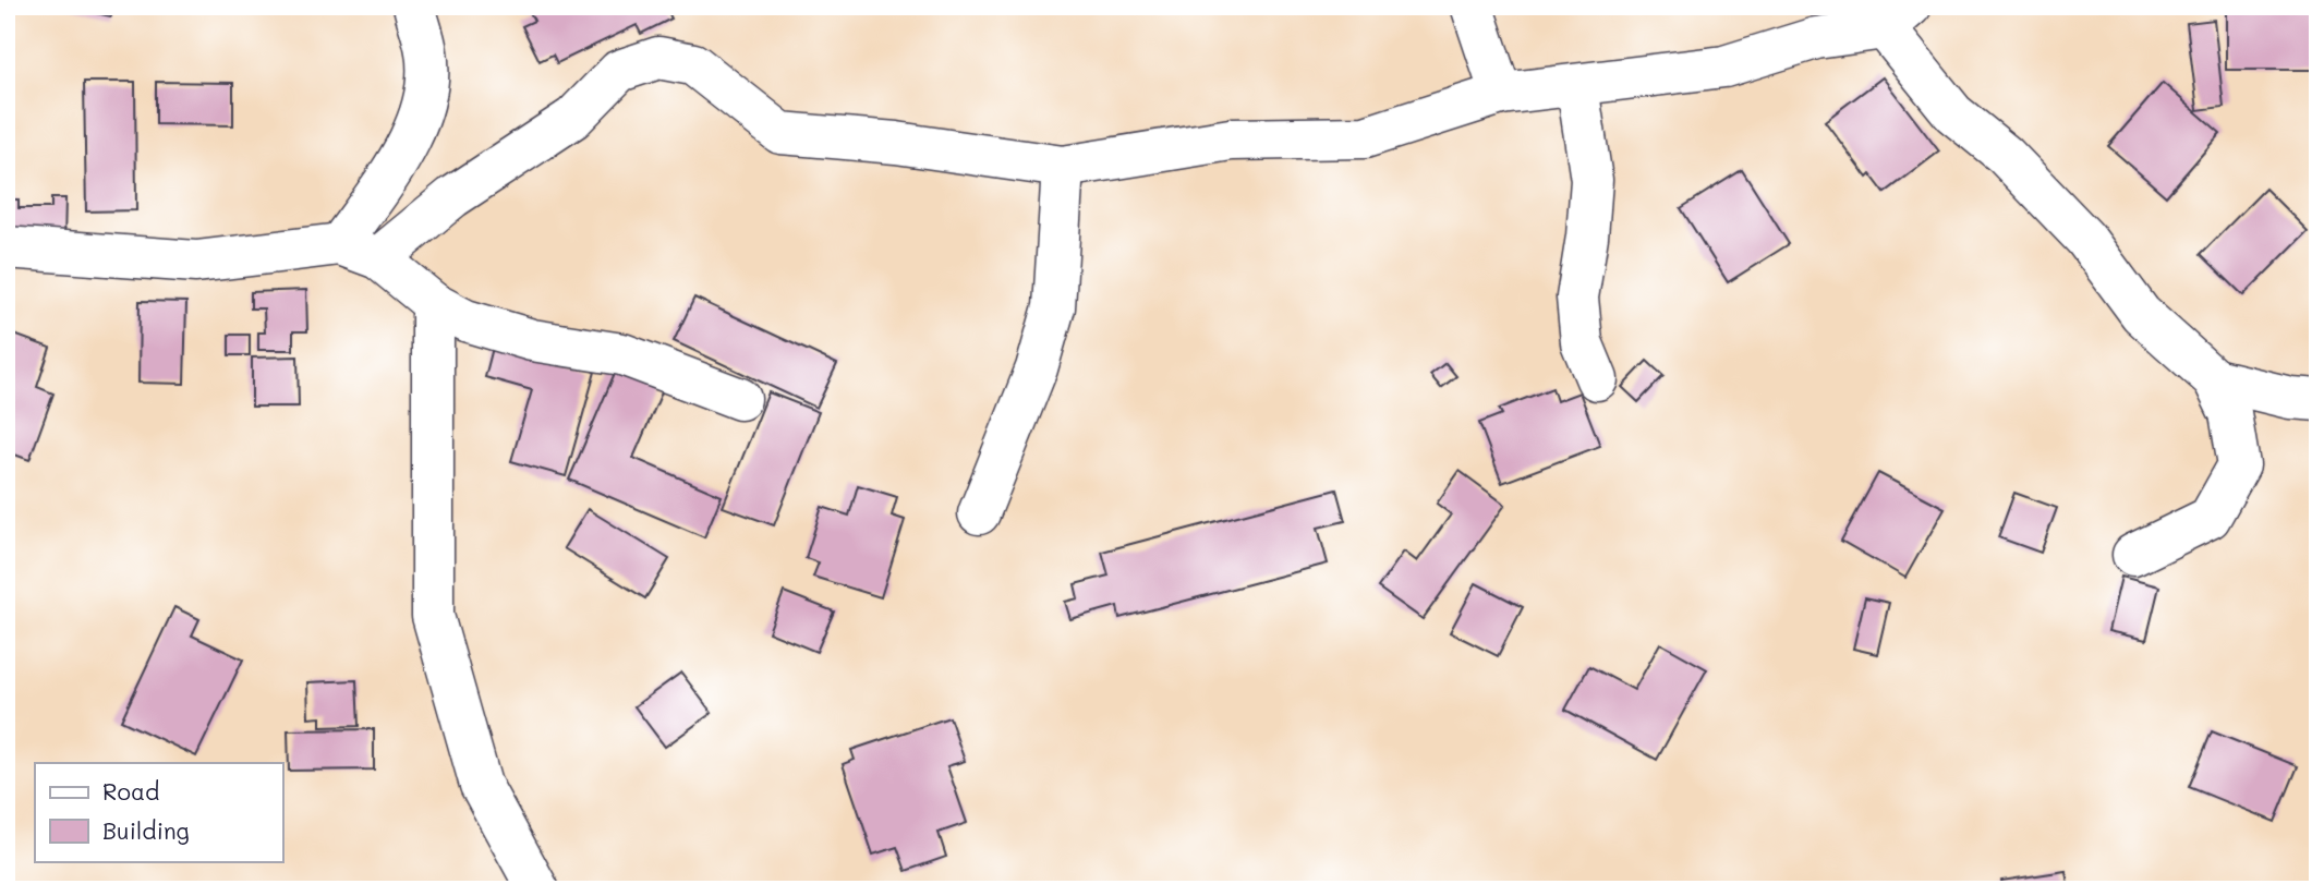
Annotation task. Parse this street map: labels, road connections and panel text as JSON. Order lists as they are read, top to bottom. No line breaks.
{"legend":["Road","Building"]}
